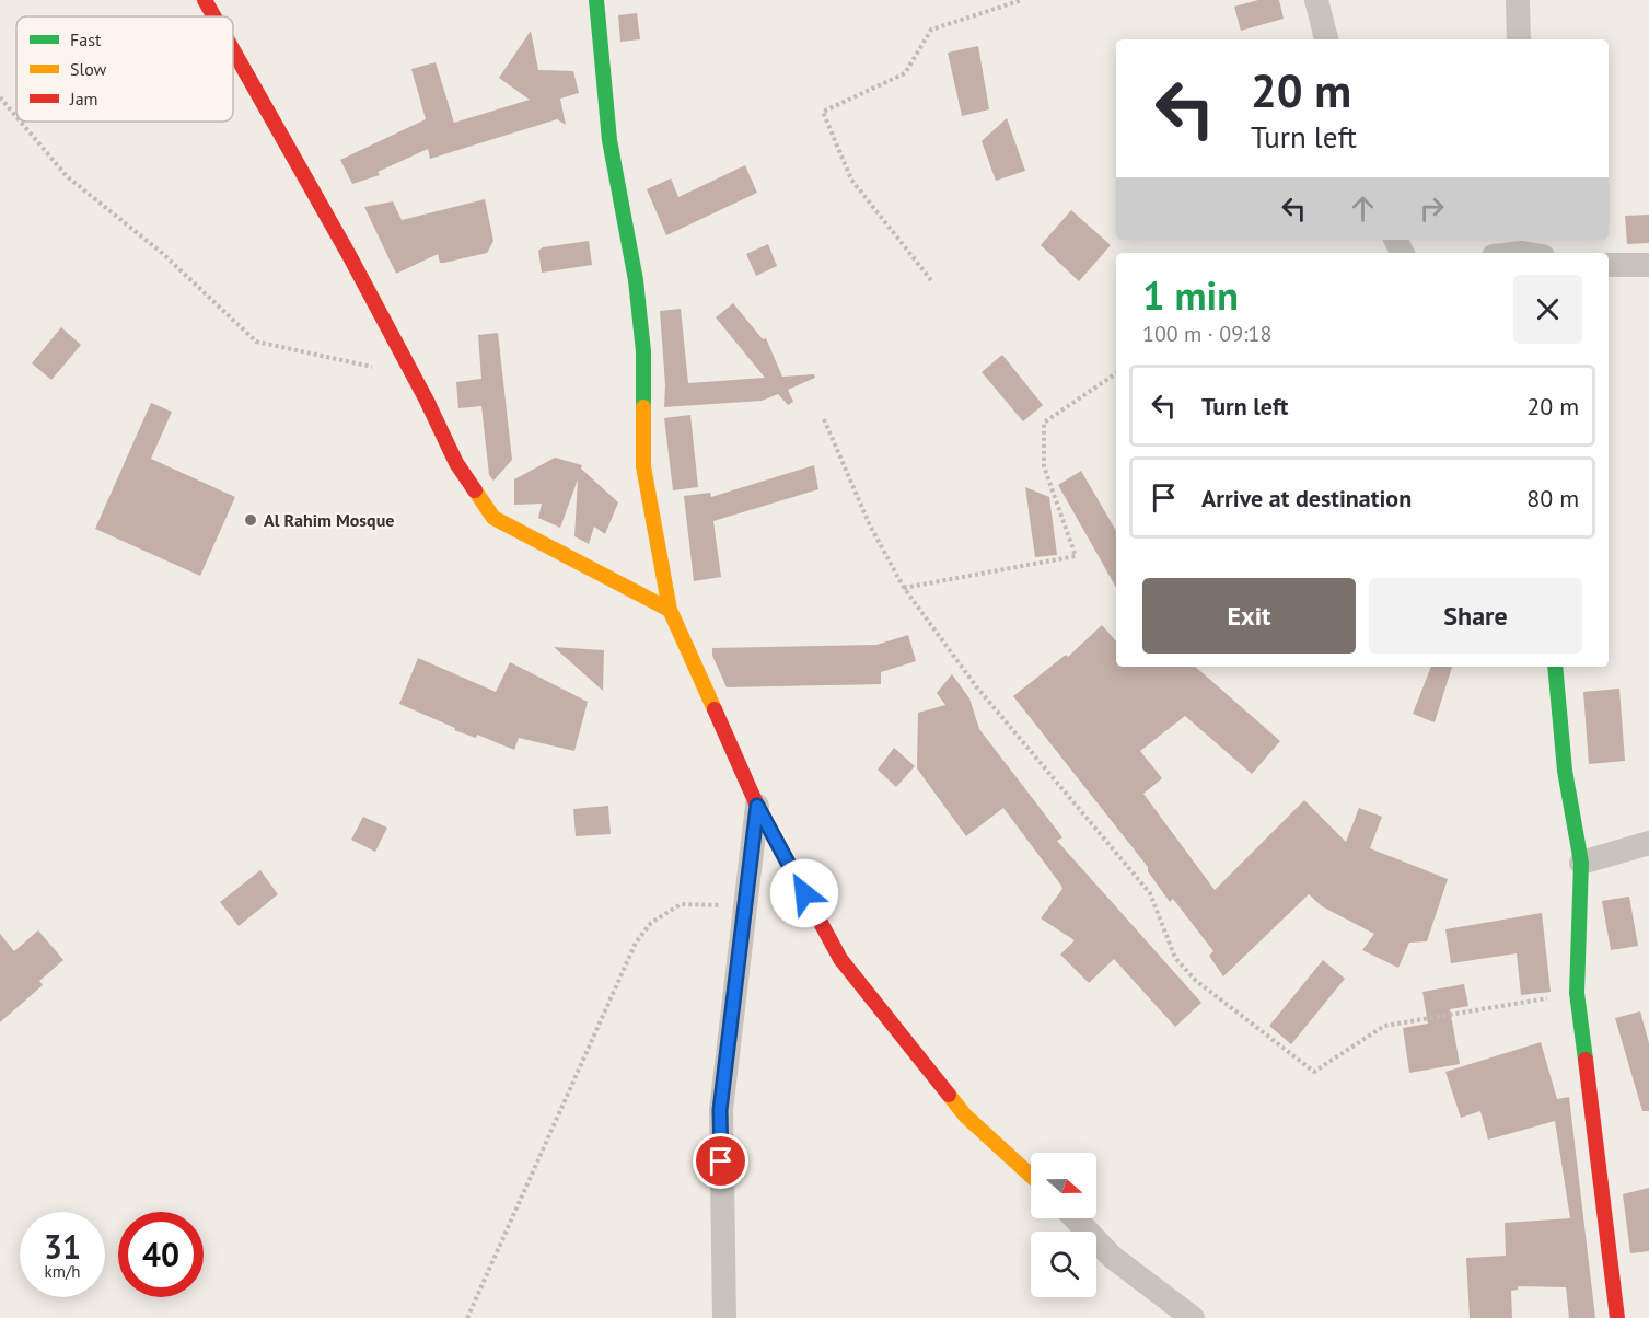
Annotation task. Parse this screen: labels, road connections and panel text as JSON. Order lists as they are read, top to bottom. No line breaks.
{"places":["Al Rahim Mosque"],"legend":["Fast","Slow","Jam"],"north":"right","page":{"turn":["20 m","Turn left"],"heading":["1 min","100 m · 09:18"],"list":[{"name":"Turn left","value":"20 m"},{"name":"Arrive at destination","value":"80 m"}],"buttons":["Exit","Share"],"speed":"31 km/h","limit":"40"}}
